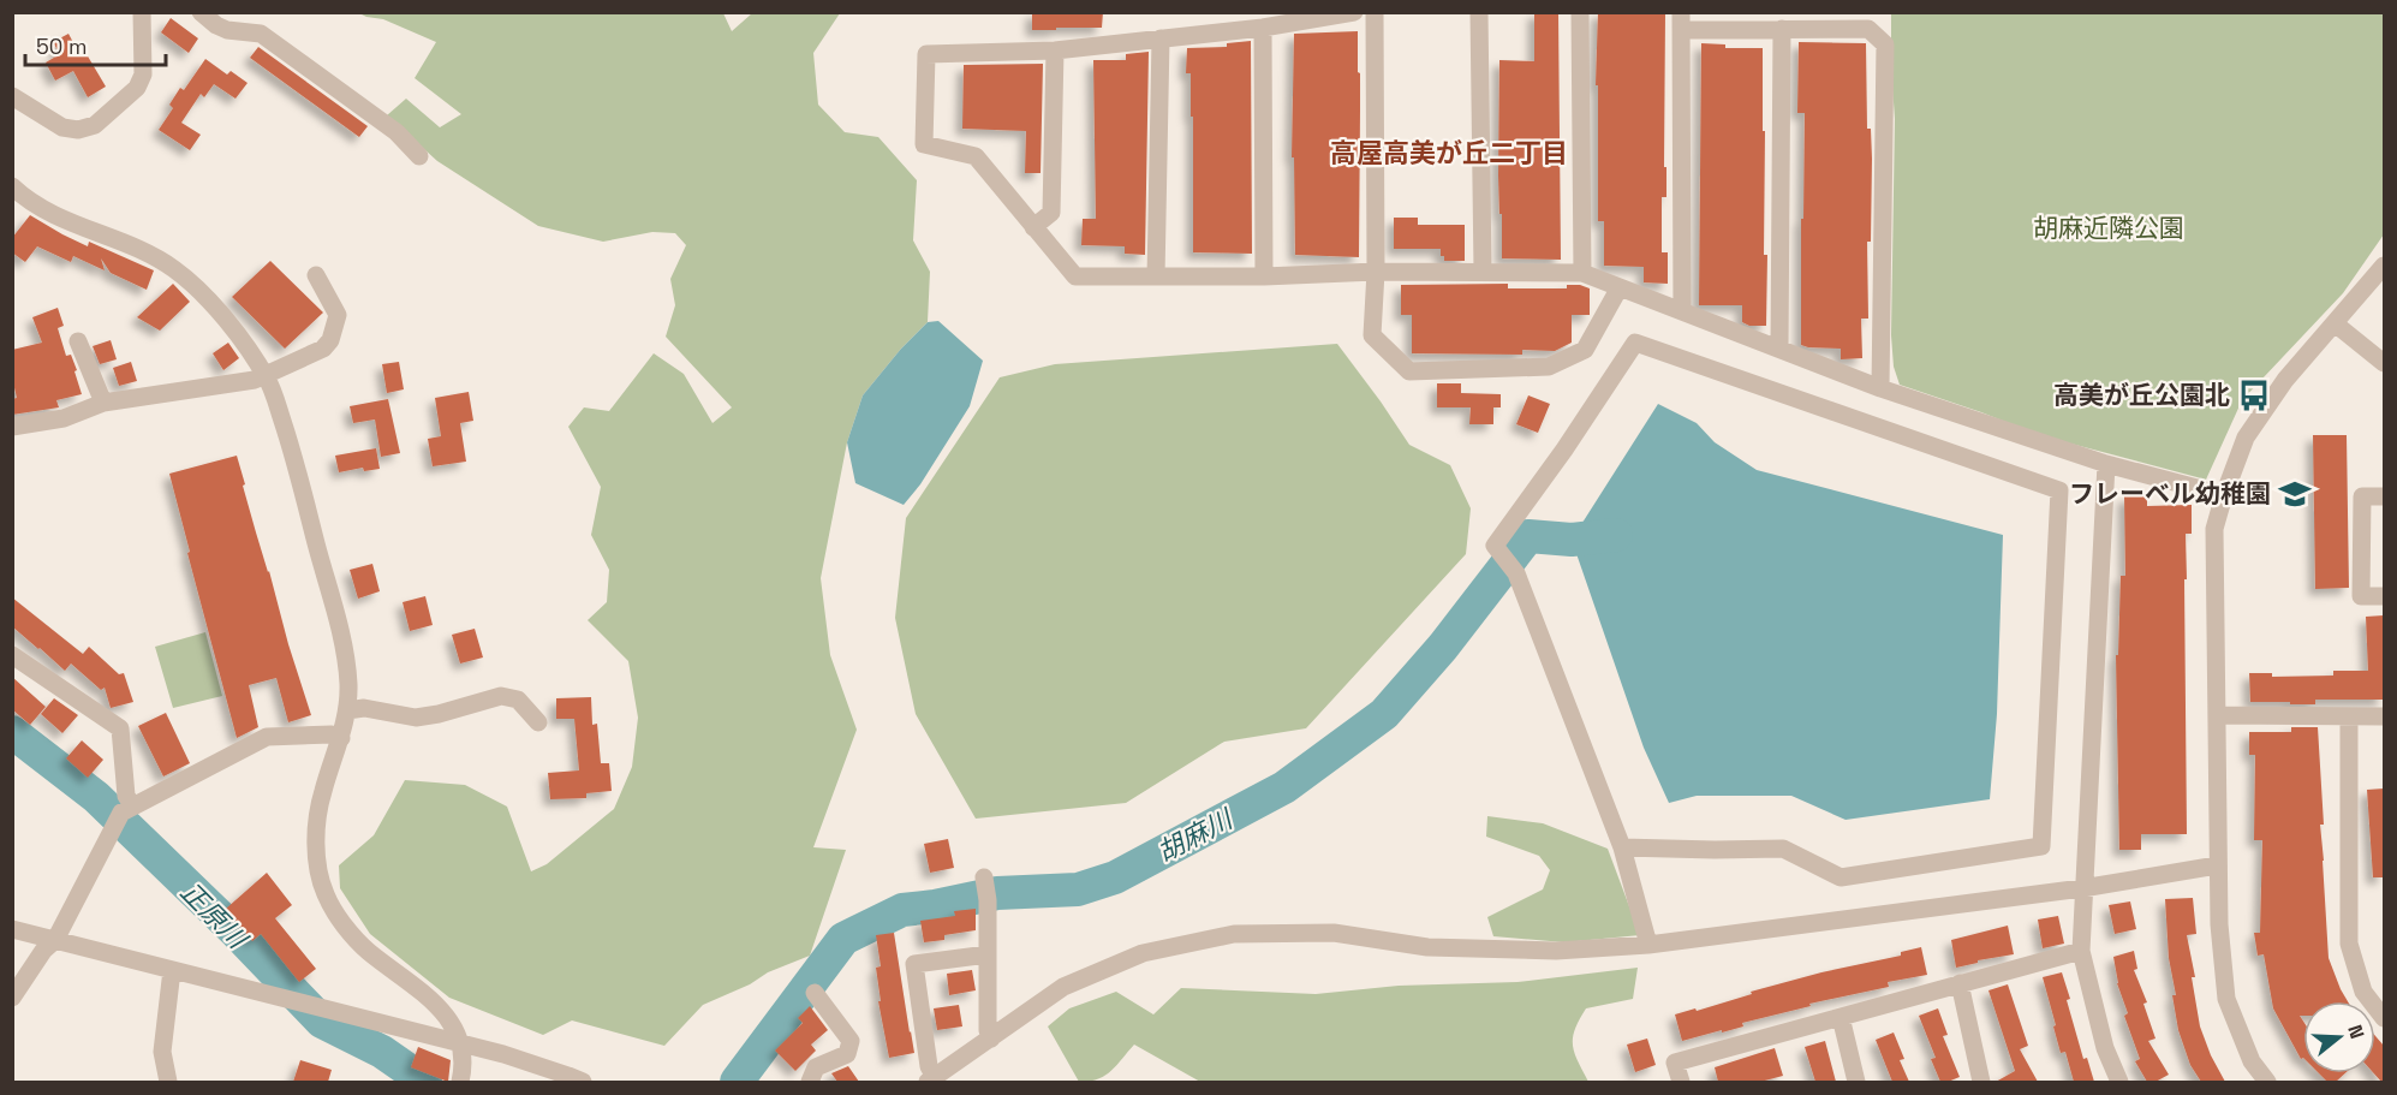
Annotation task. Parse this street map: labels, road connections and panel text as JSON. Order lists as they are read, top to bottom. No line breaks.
{"districts":["高屋高美が丘二丁目"],"water":["胡麻川","正原川"],"parks":["胡麻近隣公園"],"places":{"bus stop":["高美が丘公園北"],"school or university":["フレーベル幼稚園"]},"scale_bar":"50 m","north":"right"}
